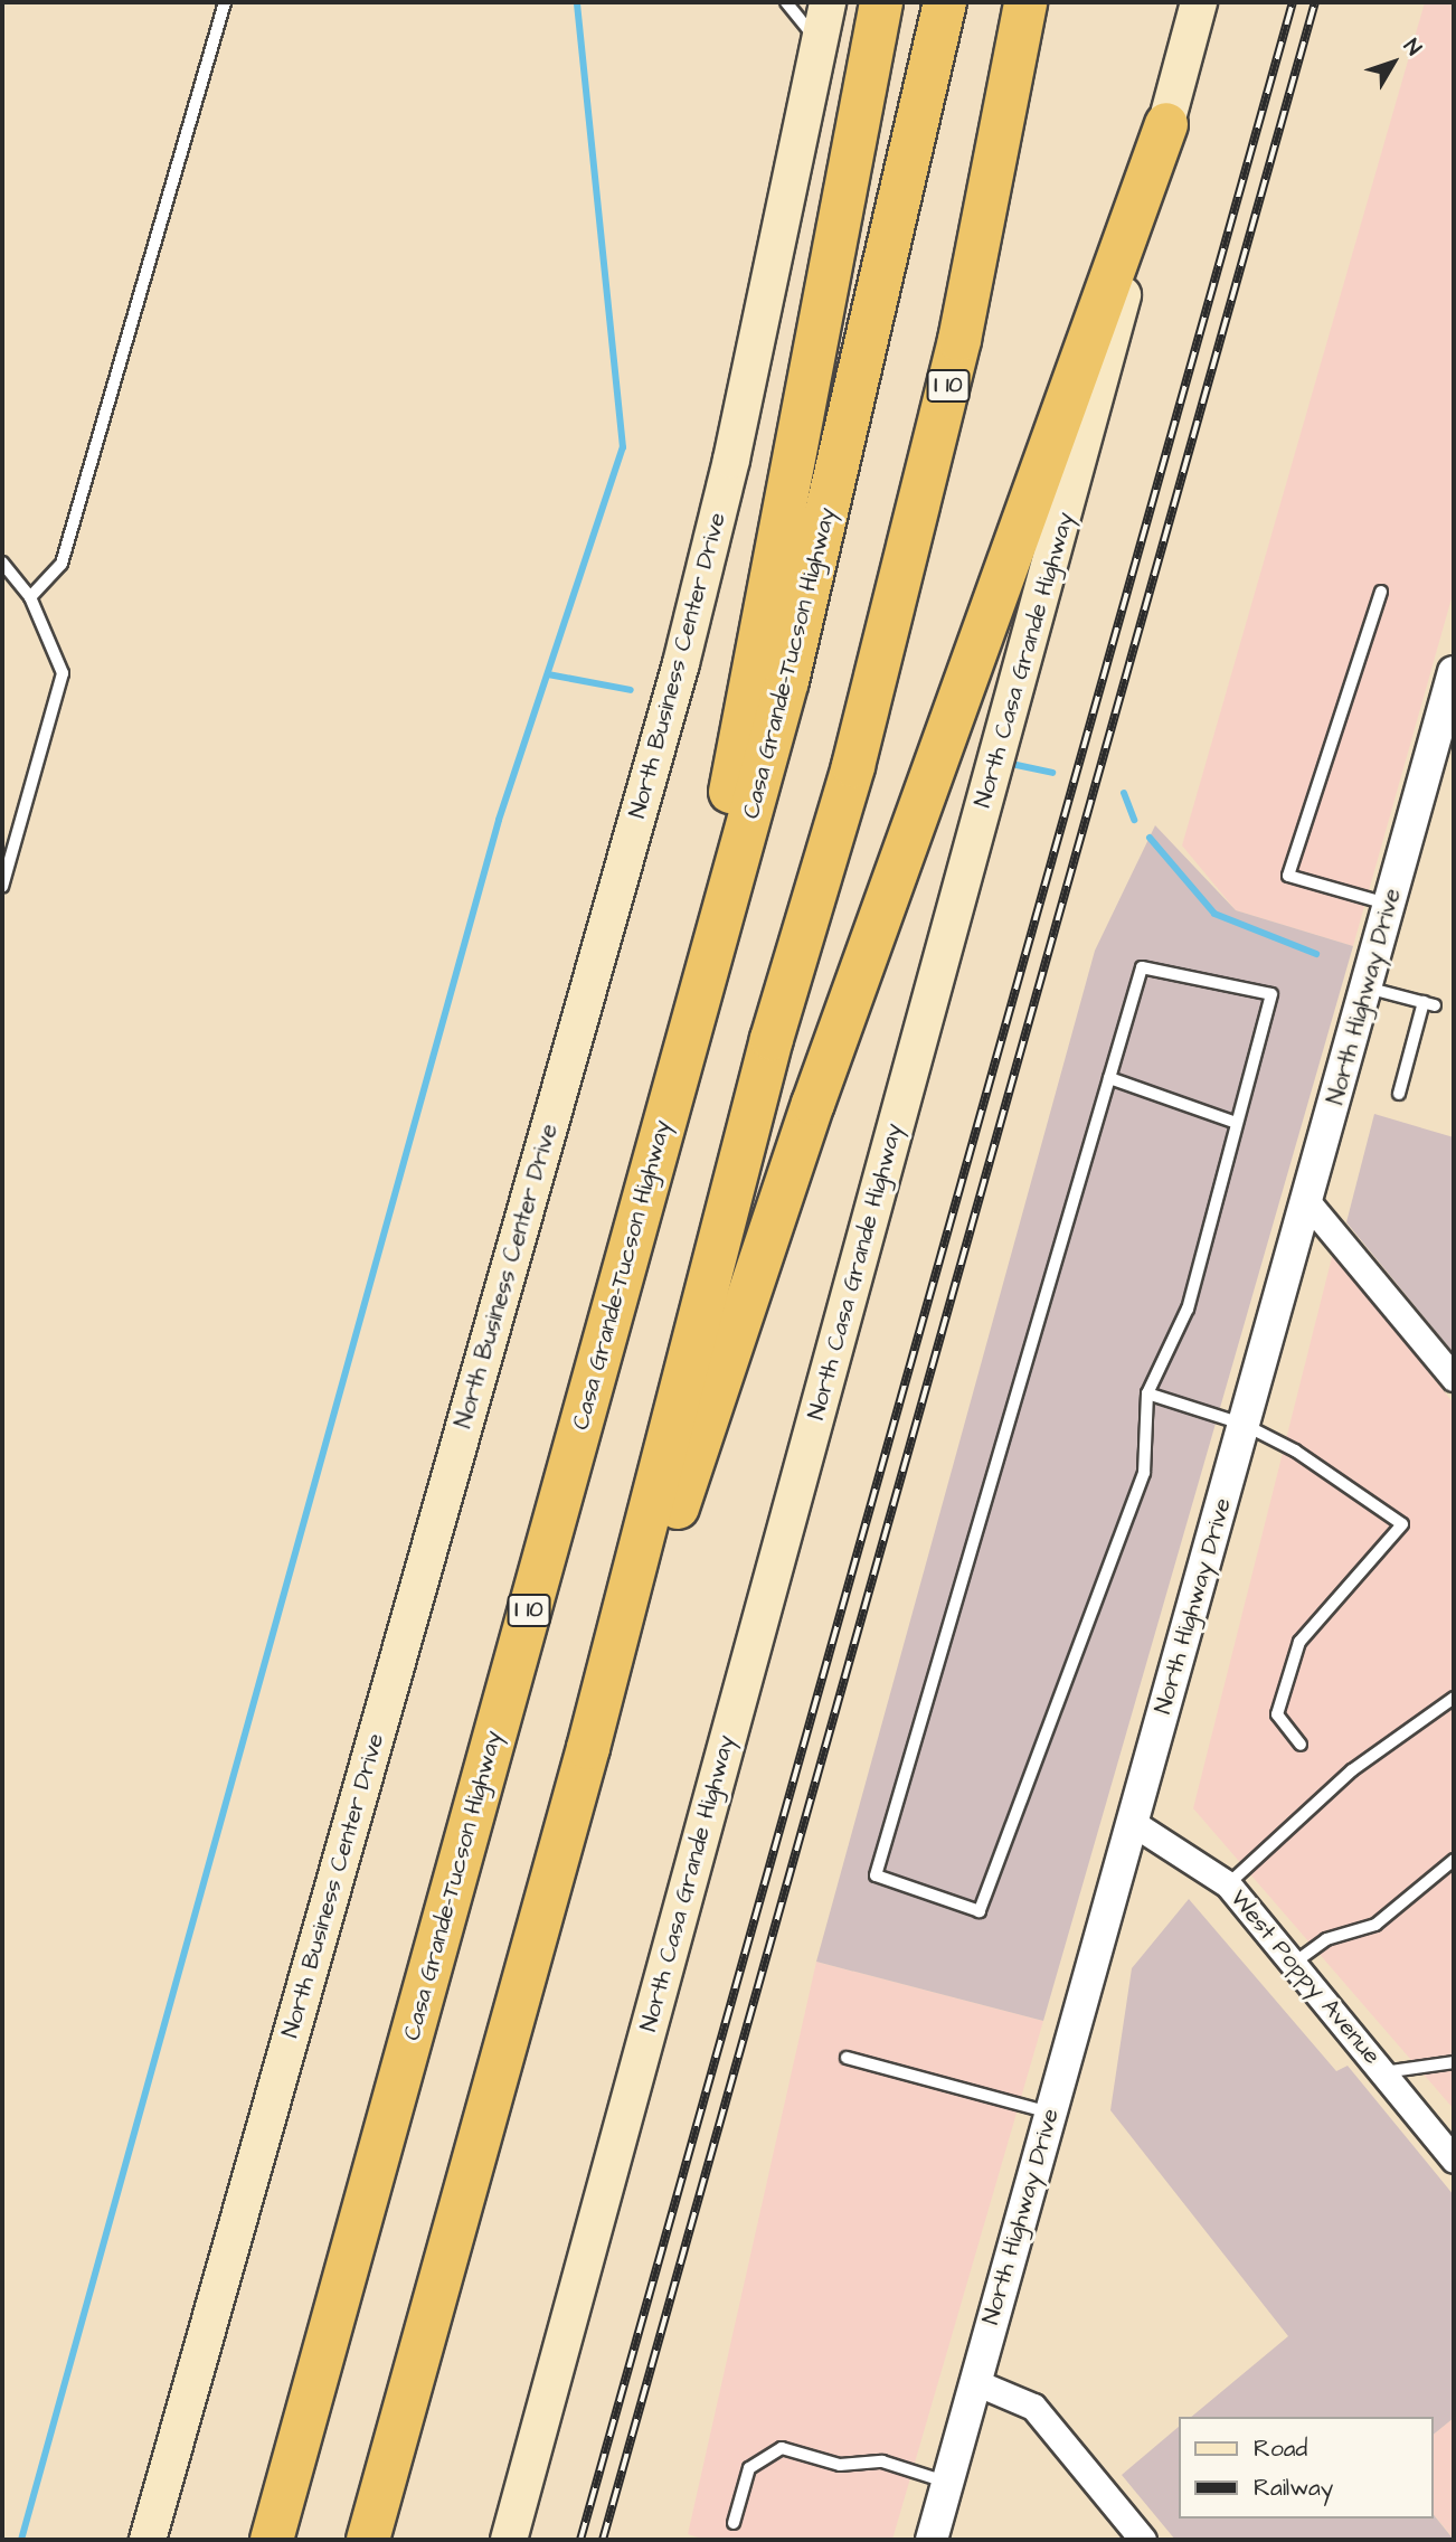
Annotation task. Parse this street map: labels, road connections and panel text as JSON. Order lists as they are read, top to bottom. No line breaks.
{"streets":{"highway":["I 10","Casa Grande-Tucson Highway"],"main road":["North Casa Grande Highway","North Business Center Drive"],"street":["North Highway Drive","West Poppy Avenue"]},"crossings":[["North Highway Drive","West Poppy Avenue"]],"legend":["Road","Railway"],"north":"top right"}
